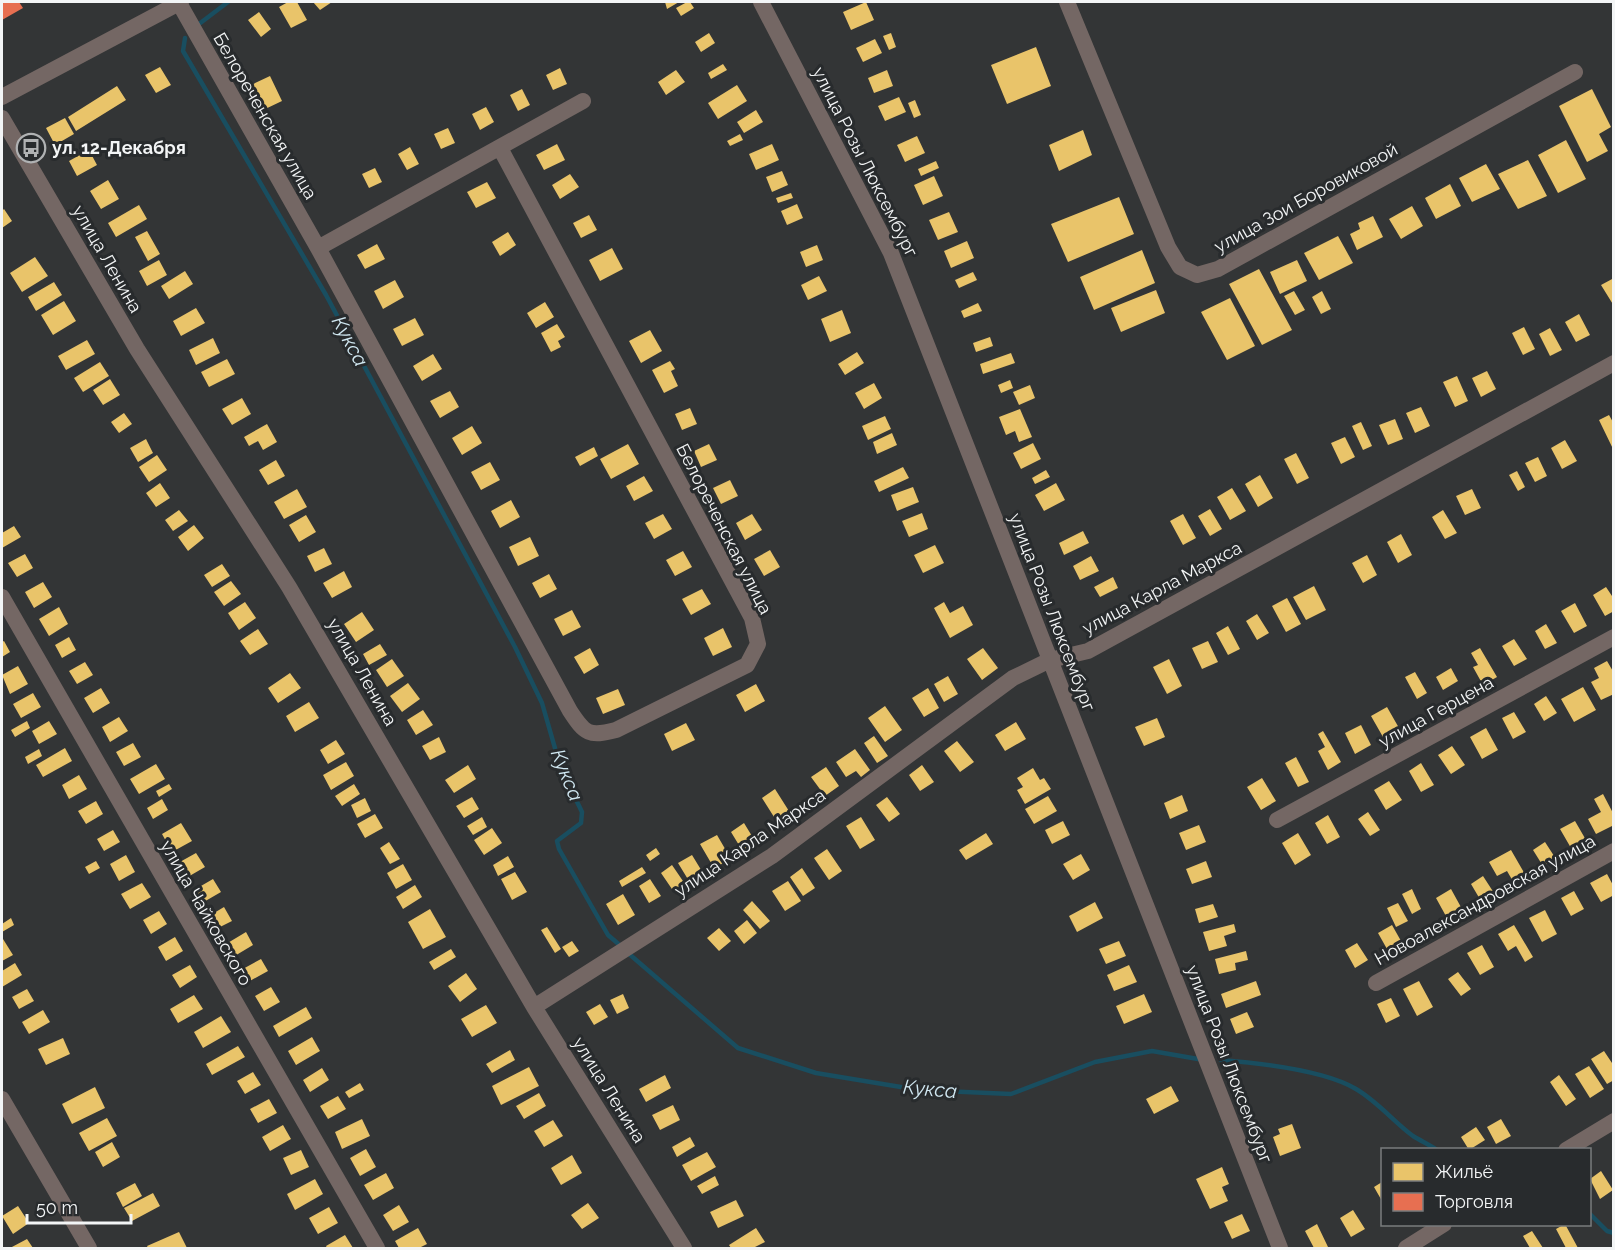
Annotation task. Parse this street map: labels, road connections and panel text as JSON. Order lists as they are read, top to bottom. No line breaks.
{"streets":{"street":["Белореченская улица","улица Розы Люксембург","улица Зои Боровиковой","улица Ленина","улица Карла Маркса","улица Герцена","Новоалександровская улица","улица Чайковского"]},"crossings":[["улица Розы Люксембург","улица Карла Маркса"],["улица Ленина","улица Карла Маркса"]],"water":["Кукса"],"places":{"bus stop":["ул. 12-Декабря"]},"legend":["Жильё","Торговля"],"scale_bar":"50 m"}
